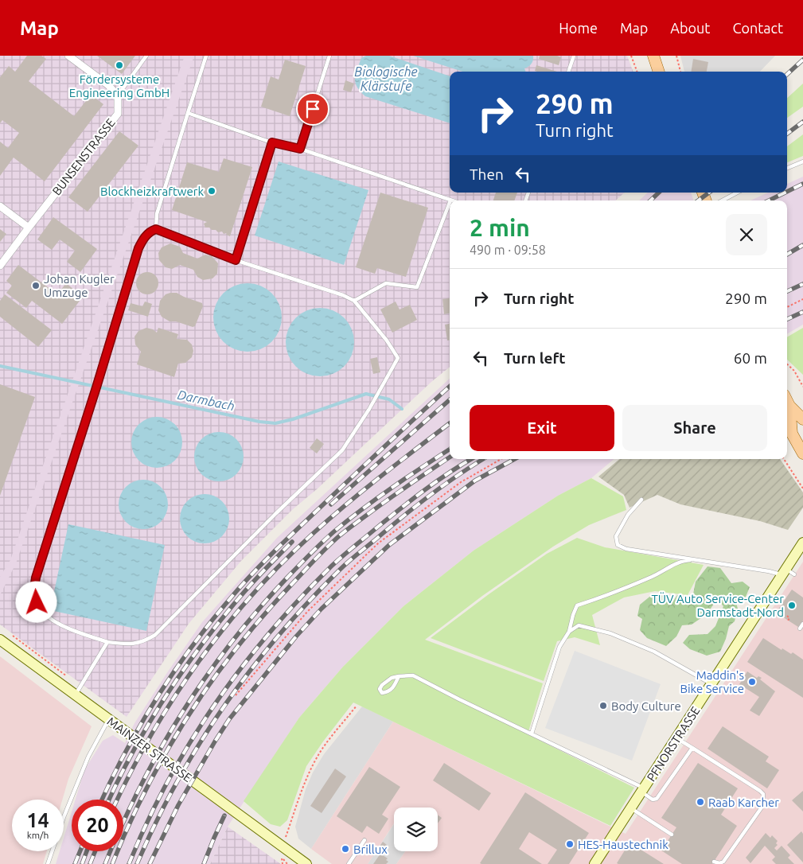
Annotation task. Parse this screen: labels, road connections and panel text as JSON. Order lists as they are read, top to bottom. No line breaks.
{"streets":{"street":["BUNSENSTRASSE","PFNORSTRASSE","MAINZER STRASSE"]},"water":["Biologische Klärstufe","Darmbach"],"places":["Fördersysteme Engineering GmbH","Blockheizkraftwerk","Johan Kugler Umzuge","TÜV Auto Service-Center Darmstadt-Nord","Maddin's Bike Service","Body Culture","Raab Karcher","HES-Haustechnik","Brillux"],"page":{"header":"Map","nav":["Home","Map","About","Contact"],"turn":["290 m","Turn right"],"then":"Then","heading":["2 min","490 m · 09:58"],"list":[{"name":"Turn right","value":"290 m"},{"name":"Turn left","value":"60 m"}],"buttons":["Exit","Share"],"speed":"14 km/h","limit":"20"}}
